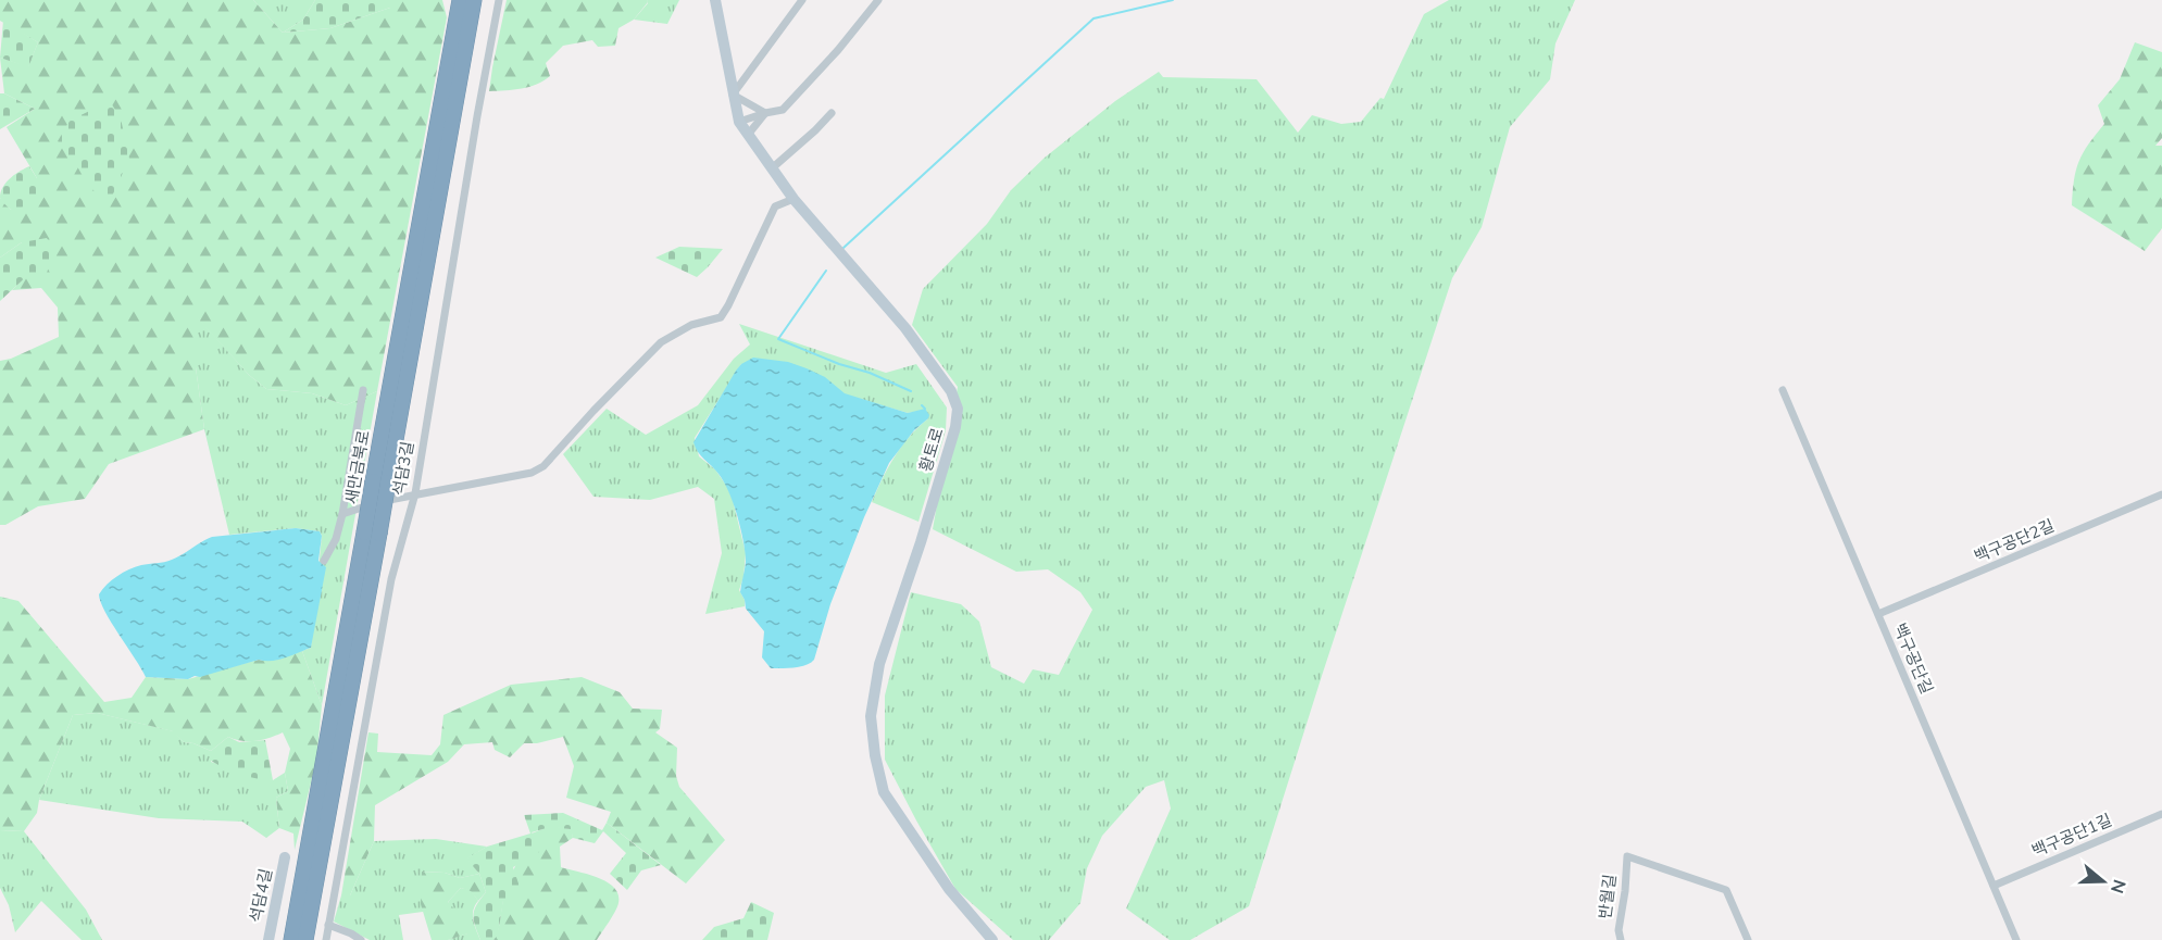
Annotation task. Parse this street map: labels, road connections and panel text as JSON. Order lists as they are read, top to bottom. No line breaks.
{"streets":{"highway":["새만금북로"],"main road":["황토로","석담4길"],"street":["석담3길","백구공단2길","백구공단길","백구공단1길","반월길"]},"crossings":[["백구공단2길","백구공단길"],["백구공단길","백구공단1길"]],"north":"right"}
